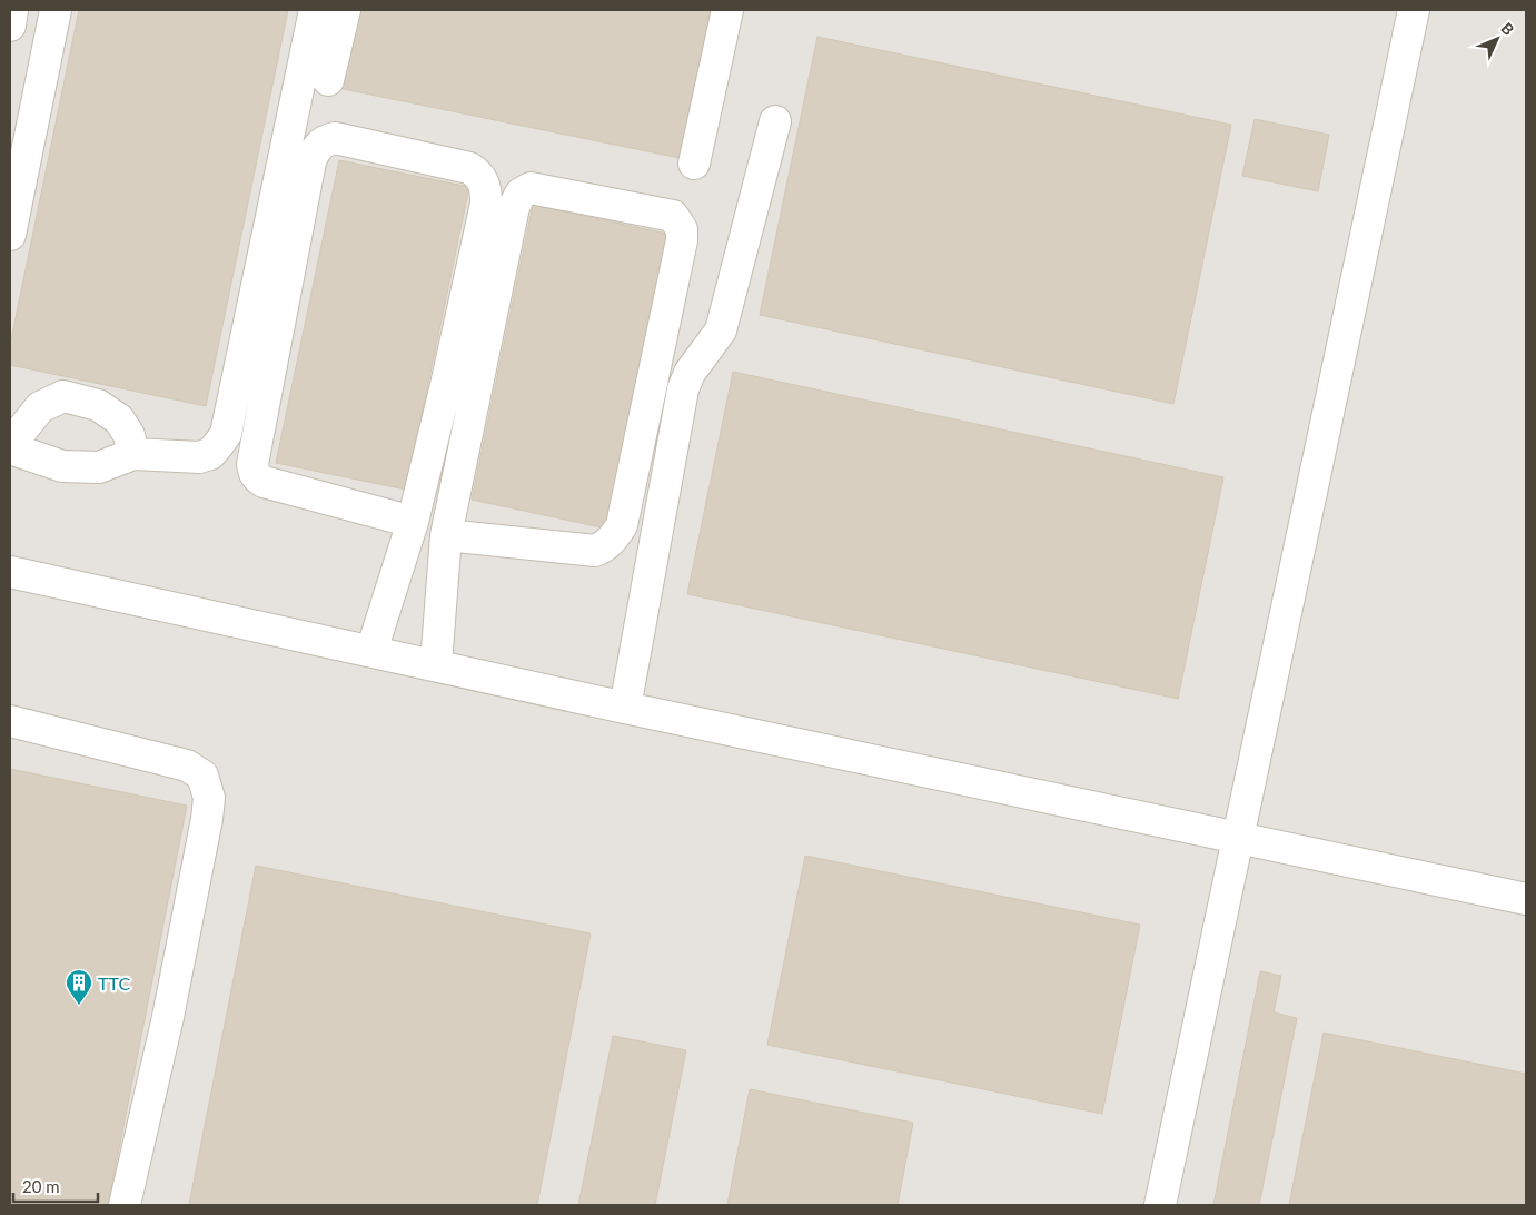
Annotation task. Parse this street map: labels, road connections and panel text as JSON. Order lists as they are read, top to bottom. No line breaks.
{"places":{"building":["TTC"]},"scale_bar":"20 m","north":"top right"}
